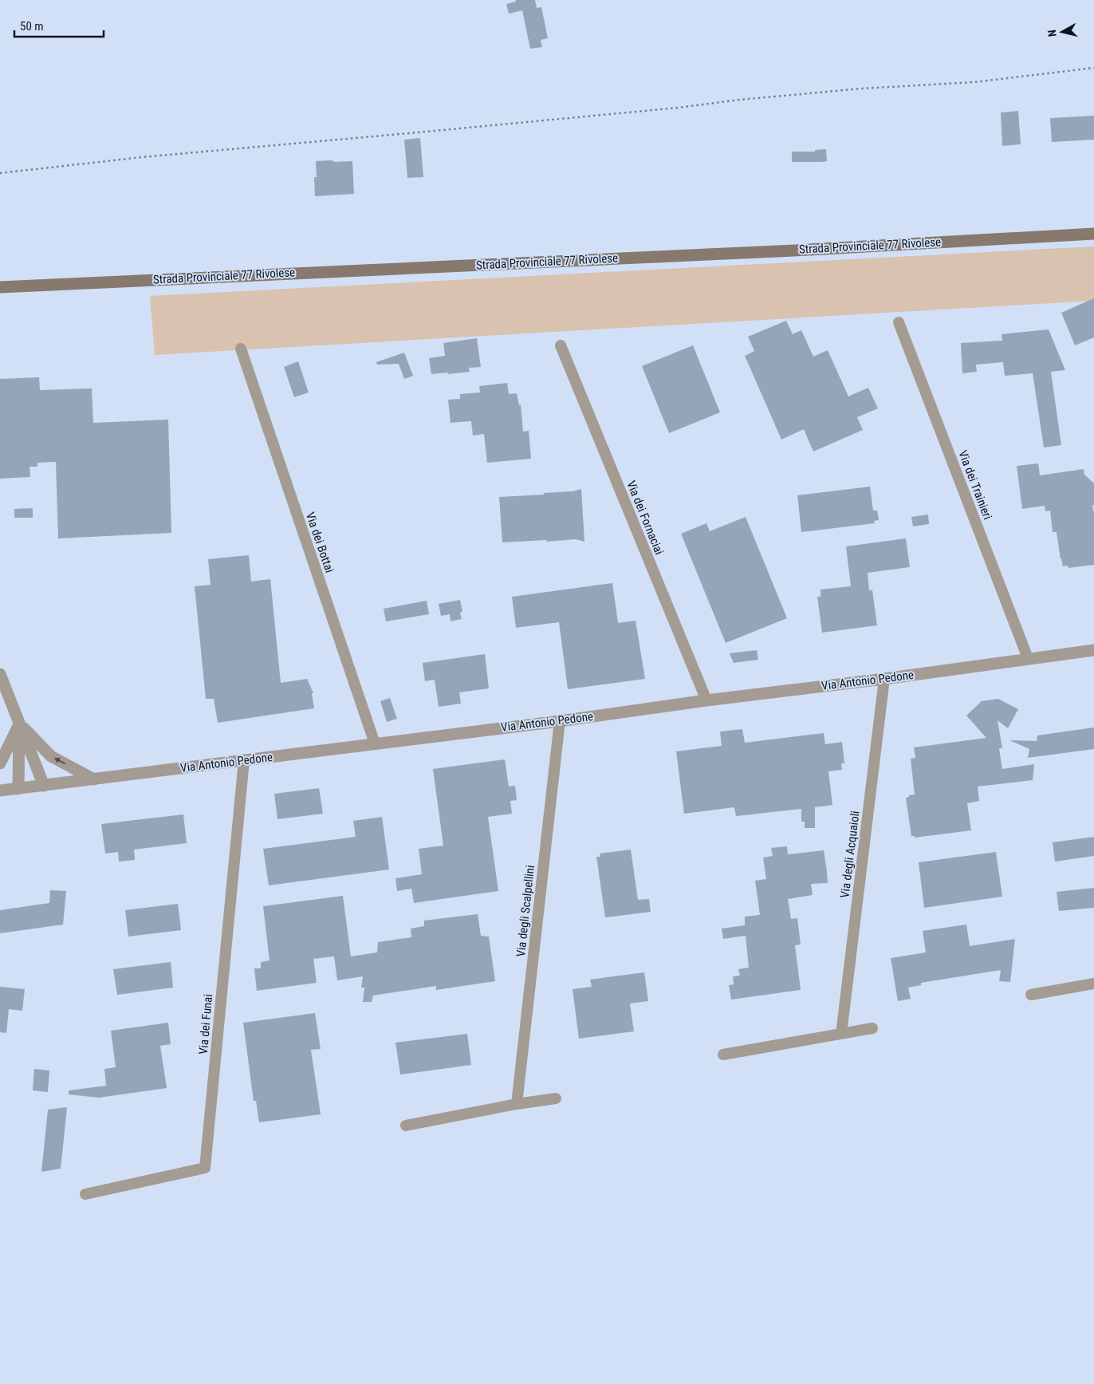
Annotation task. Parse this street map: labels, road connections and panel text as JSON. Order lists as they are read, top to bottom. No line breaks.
{"streets":{"main road":["Strada Provinciale 77 Rivolese"],"street":["Via dei Trainieri","Via dei Fornaciai","Via dei Bottai","Via Antonio Pedone","Via degli Acquaioli","Via degli Scalpellini","Via dei Funai"]},"crossings":[["Via dei Trainieri","Via Antonio Pedone"],["Via dei Fornaciai","Via Antonio Pedone"],["Via dei Bottai","Via Antonio Pedone"],["Via Antonio Pedone","Via degli Acquaioli"],["Via Antonio Pedone","Via degli Scalpellini"],["Via Antonio Pedone","Via dei Funai"]],"scale_bar":"50 m","north":"left"}
